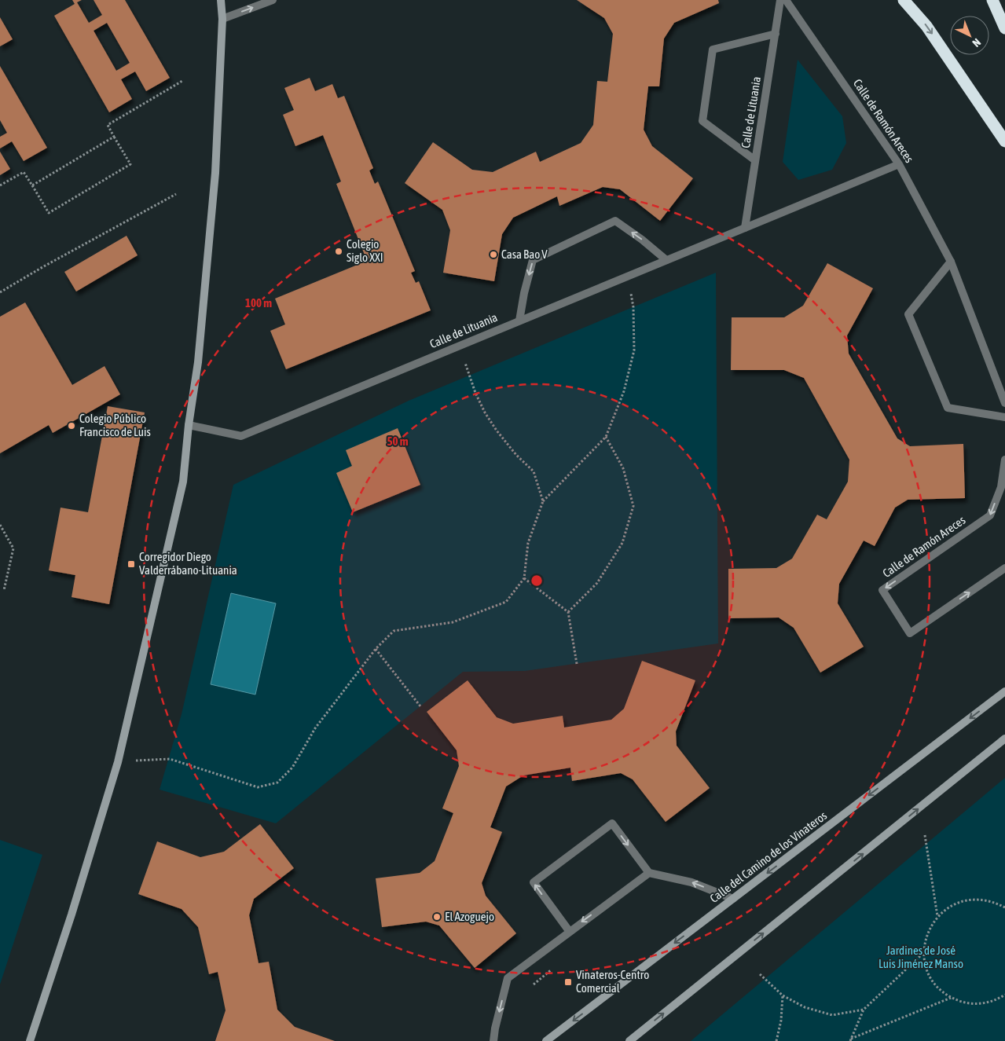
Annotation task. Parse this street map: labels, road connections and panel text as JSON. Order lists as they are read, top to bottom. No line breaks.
{"streets":{"street":["Calle de Lituania","Calle de Ramón Areces","Calle del Camino de los Vinateros"]},"crossings":[["Calle de Lituania","Calle de Ramón Areces"]],"parks":["Jardines de José Luis Jiménez Manso"],"places":{"other":["Colegio Siglo XXI","Casa Bao V","Colegio Público Francisco de Luis","El Azoguejo"],"transit":["Corregidor Diego Valderrábano-Lituania","Vinateros-Centro Comercial"]},"north":"bottom right","rings":["100 m","50 m"]}
